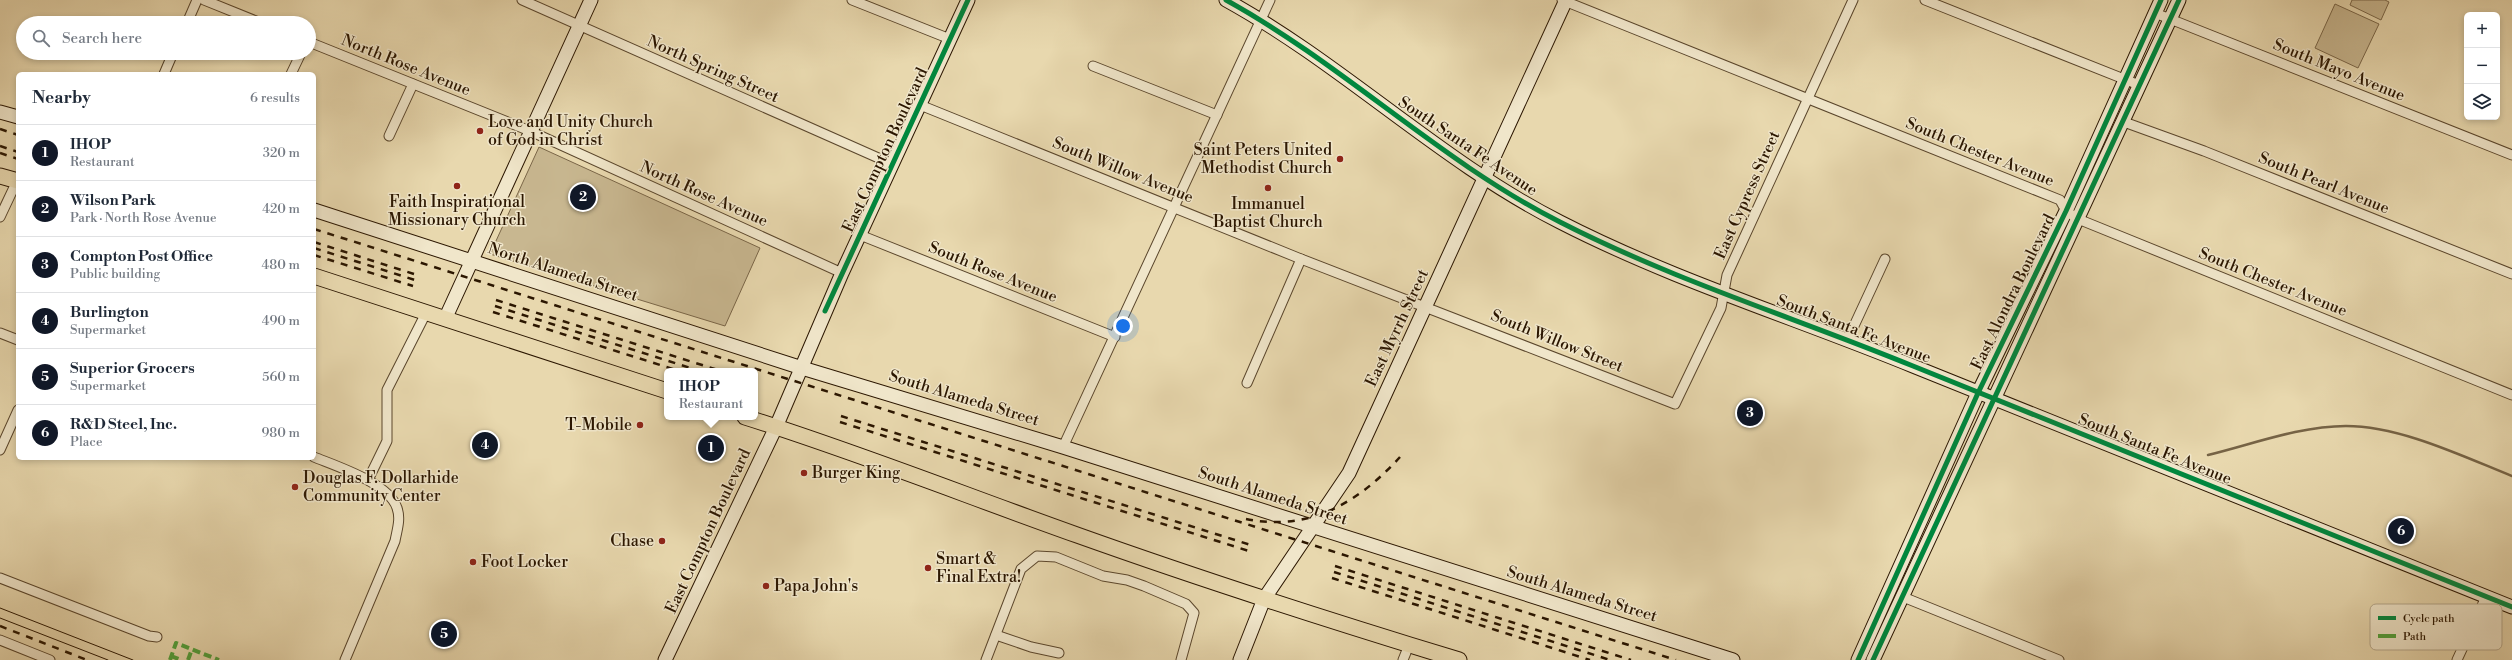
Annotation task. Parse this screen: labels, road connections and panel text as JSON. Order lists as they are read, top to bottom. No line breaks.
{"streets":{"main road":["South Santa Fe Avenue","East Compton Boulevard","North Alameda Street","East Alondra Boulevard","East Myrrh Street","South Alameda Street"],"street":["North Rose Avenue","North Spring Street","South Mayo Avenue","South Chester Avenue","South Willow Avenue","South Pearl Avenue","East Cypress Street","South Rose Avenue","South Willow Street"]},"crossings":[["North Rose Avenue","East Compton Boulevard"],["North Spring Street","East Compton Boulevard"],["South Mayo Avenue","East Alondra Boulevard"],["South Santa Fe Avenue","East Cypress Street"],["South Santa Fe Avenue","East Alondra Boulevard"],["South Santa Fe Avenue","East Myrrh Street"],["East Compton Boulevard","South Willow Avenue"],["East Compton Boulevard","North Alameda Street"],["East Compton Boulevard","South Rose Avenue"],["East Compton Boulevard","South Alameda Street"],["South Chester Avenue","East Cypress Street"],["South Chester Avenue","East Alondra Boulevard"],["South Chester Avenue","East Myrrh Street"],["South Willow Avenue","East Myrrh Street"],["South Willow Avenue","South Willow Street"],["South Pearl Avenue","East Alondra Boulevard"],["East Cypress Street","South Willow Street"],["North Alameda Street","South Alameda Street"],["East Myrrh Street","South Willow Street"],["East Myrrh Street","South Alameda Street"]],"places":["Love and Unity Church of God in Christ","Saint Peters United Methodist Church","Faith Inspirational Missionary Church","Immanuel Baptist Church","T-Mobile","Burger King","Douglas F. Dollarhide Community Center","Chase","Foot Locker","Smart & Final Extra!","Papa John's"],"legend":["Cycle path","Path"],"page":{"map_buttons":["+","−"],"search":"Search here","heading":["Nearby","6 results"],"list":[{"mark":"1","name":"IHOP","note":"Restaurant","value":"320 m"},{"mark":"2","name":"Wilson Park","note":"Park · North Rose Avenue","value":"420 m"},{"mark":"3","name":"Compton Post Office","note":"Public building","value":"480 m"},{"mark":"4","name":"Burlington","note":"Supermarket","value":"490 m"},{"mark":"5","name":"Superior Grocers","note":"Supermarket","value":"560 m"},{"mark":"6","name":"R&D Steel, Inc.","note":"Place","value":"980 m"}],"pins":["2","3","4","1","6","5"],"popup":["IHOP","Restaurant"]}}
